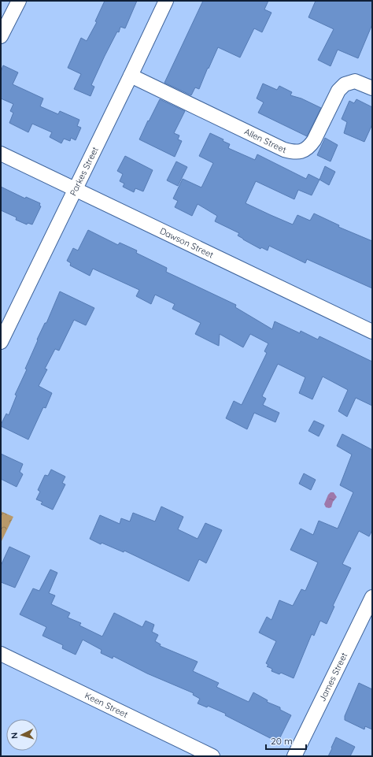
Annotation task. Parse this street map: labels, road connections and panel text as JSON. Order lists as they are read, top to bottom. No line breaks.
{"streets":{"street":["Allen Street","Parkes Street","Dawson Street","James Street","Keen Street"]},"crossings":[["Allen Street","Parkes Street"],["Parkes Street","Dawson Street"]],"scale_bar":"20 m","north":"left"}
